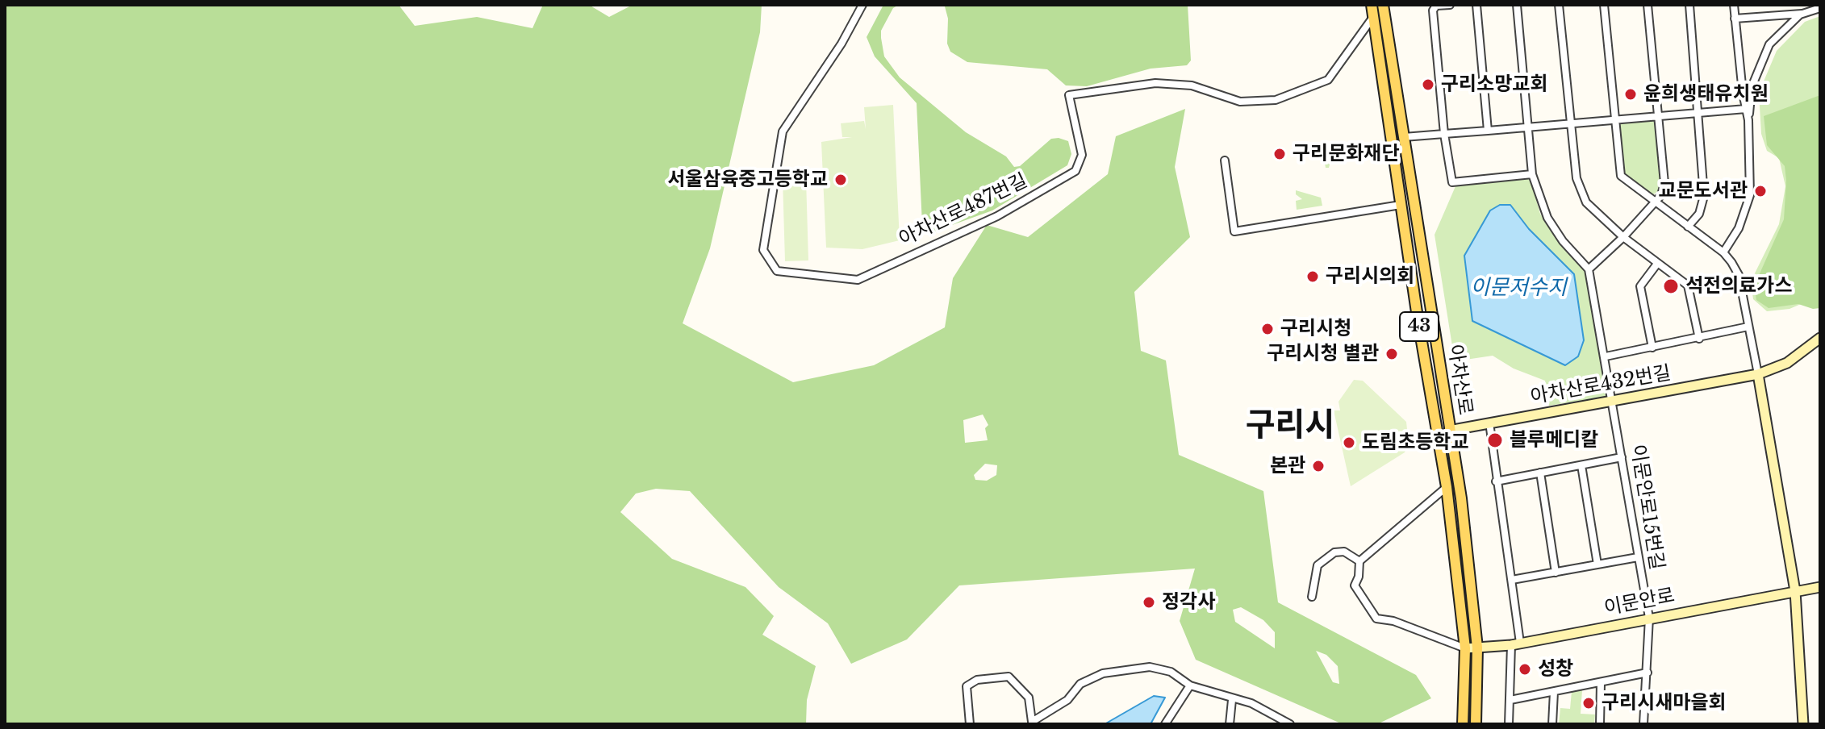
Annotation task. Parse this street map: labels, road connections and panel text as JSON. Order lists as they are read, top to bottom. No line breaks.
{"streets":{"main road":["43","아차산로"],"street":["아차산로487번길","아차산로432번길","이문안로15번길","이문안로"]},"crossings":[["아차산로487번길","아차산로"],["아차산로","아차산로432번길"],["아차산로","이문안로"],["아차산로432번길","이문안로15번길"],["이문안로15번길","이문안로"]],"districts":["구리시"],"water":["이문저수지"],"places":["구리소망교회","윤희생태유치원","구리문화재단","서울삼육중고등학교","교문도서관","구리시의회","석전의료가스","구리시청","구리시청 별관","블루메디칼","도림초등학교","본관","정각사","성창","구리시새마을회"]}
